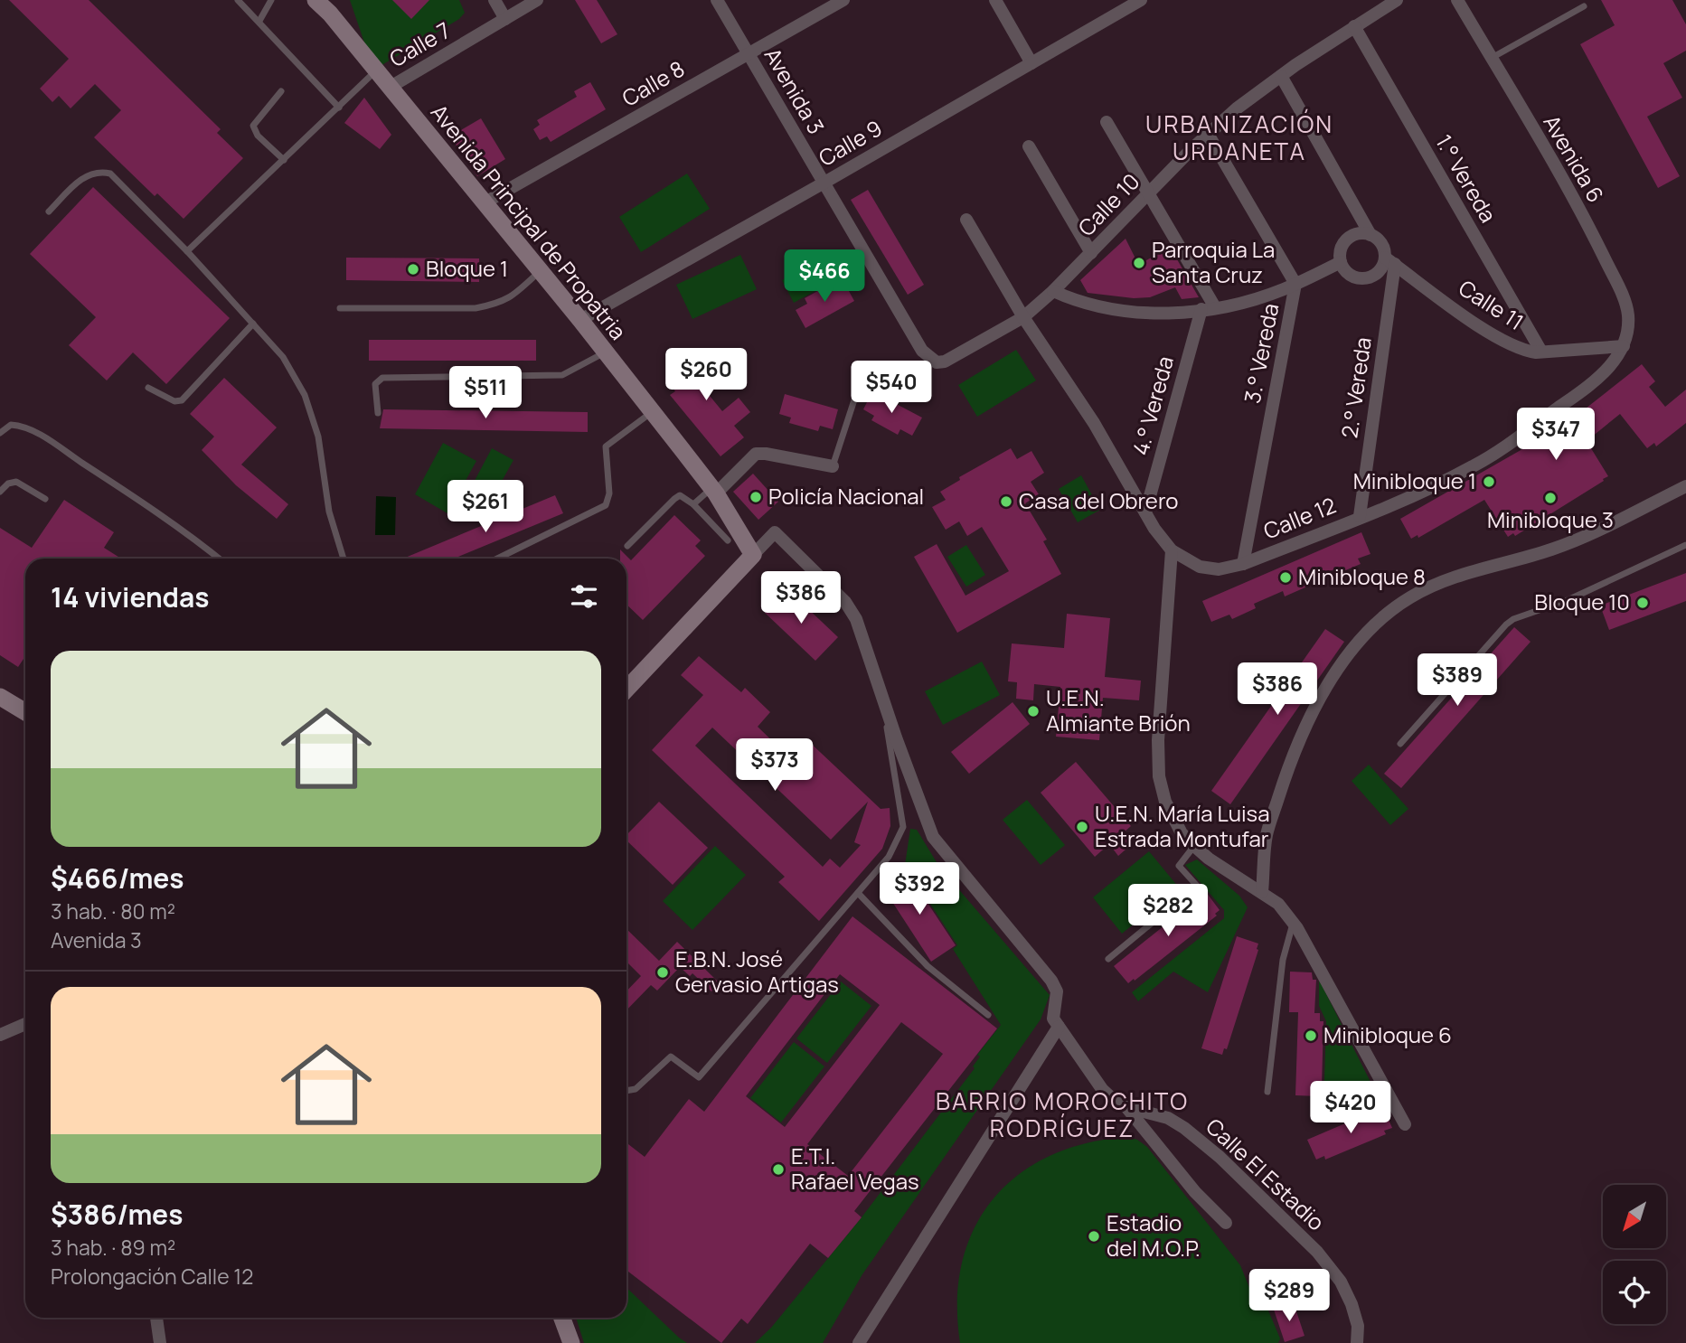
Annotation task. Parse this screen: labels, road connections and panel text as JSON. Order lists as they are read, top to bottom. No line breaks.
{"streets":{"main road":["Avenida Principal de Propatria"],"street":["Calle 7","Calle 8","Avenida 3","Calle 9","Avenida 6","1.° Vereda","Calle 10","Calle 11","3.° Vereda","2.° Vereda","4.° Vereda","Calle 12","Calle El Estadio"]},"crossings":[["Calle 7","Avenida Principal de Propatria"],["Calle 8","Avenida 3"],["Calle 8","Avenida Principal de Propatria"],["Avenida 3","Calle 9"],["Avenida 3","Calle 10"],["Calle 9","Avenida Principal de Propatria"],["Avenida 6","Calle 11"],["Avenida 6","Calle 12"],["1.° Vereda","Calle 10"],["1.° Vereda","Calle 11"],["Calle 10","3.° Vereda"],["Calle 11","2.° Vereda"],["Calle 11","Calle 12"],["3.° Vereda","Calle 12"],["2.° Vereda","Calle 12"]],"districts":["URBANIZACIÓN URDANETA","BARRIO MOROCHITO RODRÍGUEZ"],"places":["Parroquia La Santa Cruz","Bloque 1","Minibloque 1","Policía Nacional","Minibloque 3","Casa del Obrero","Minibloque 8","Bloque 10","U.E.N. Almiante Brión","U.E.N. María Luisa Estrada Montufar","E.B.N. José Gervasio Artigas","Minibloque 6","E.T.I. Rafael Vegas","Estadio del M.O.P."],"north":"bottom left","page":{"price":["$466","$260","$540","$511","$347","$261","$386","$389","$386","$373","$392","$282","$420","$289"],"heading":"14 viviendas","list":[{"name":"$466/mes","note":"3 hab. · 80 m² · Avenida 3"},{"name":"$386/mes","note":"3 hab. · 89 m² · Prolongación Calle 12"}]}}
